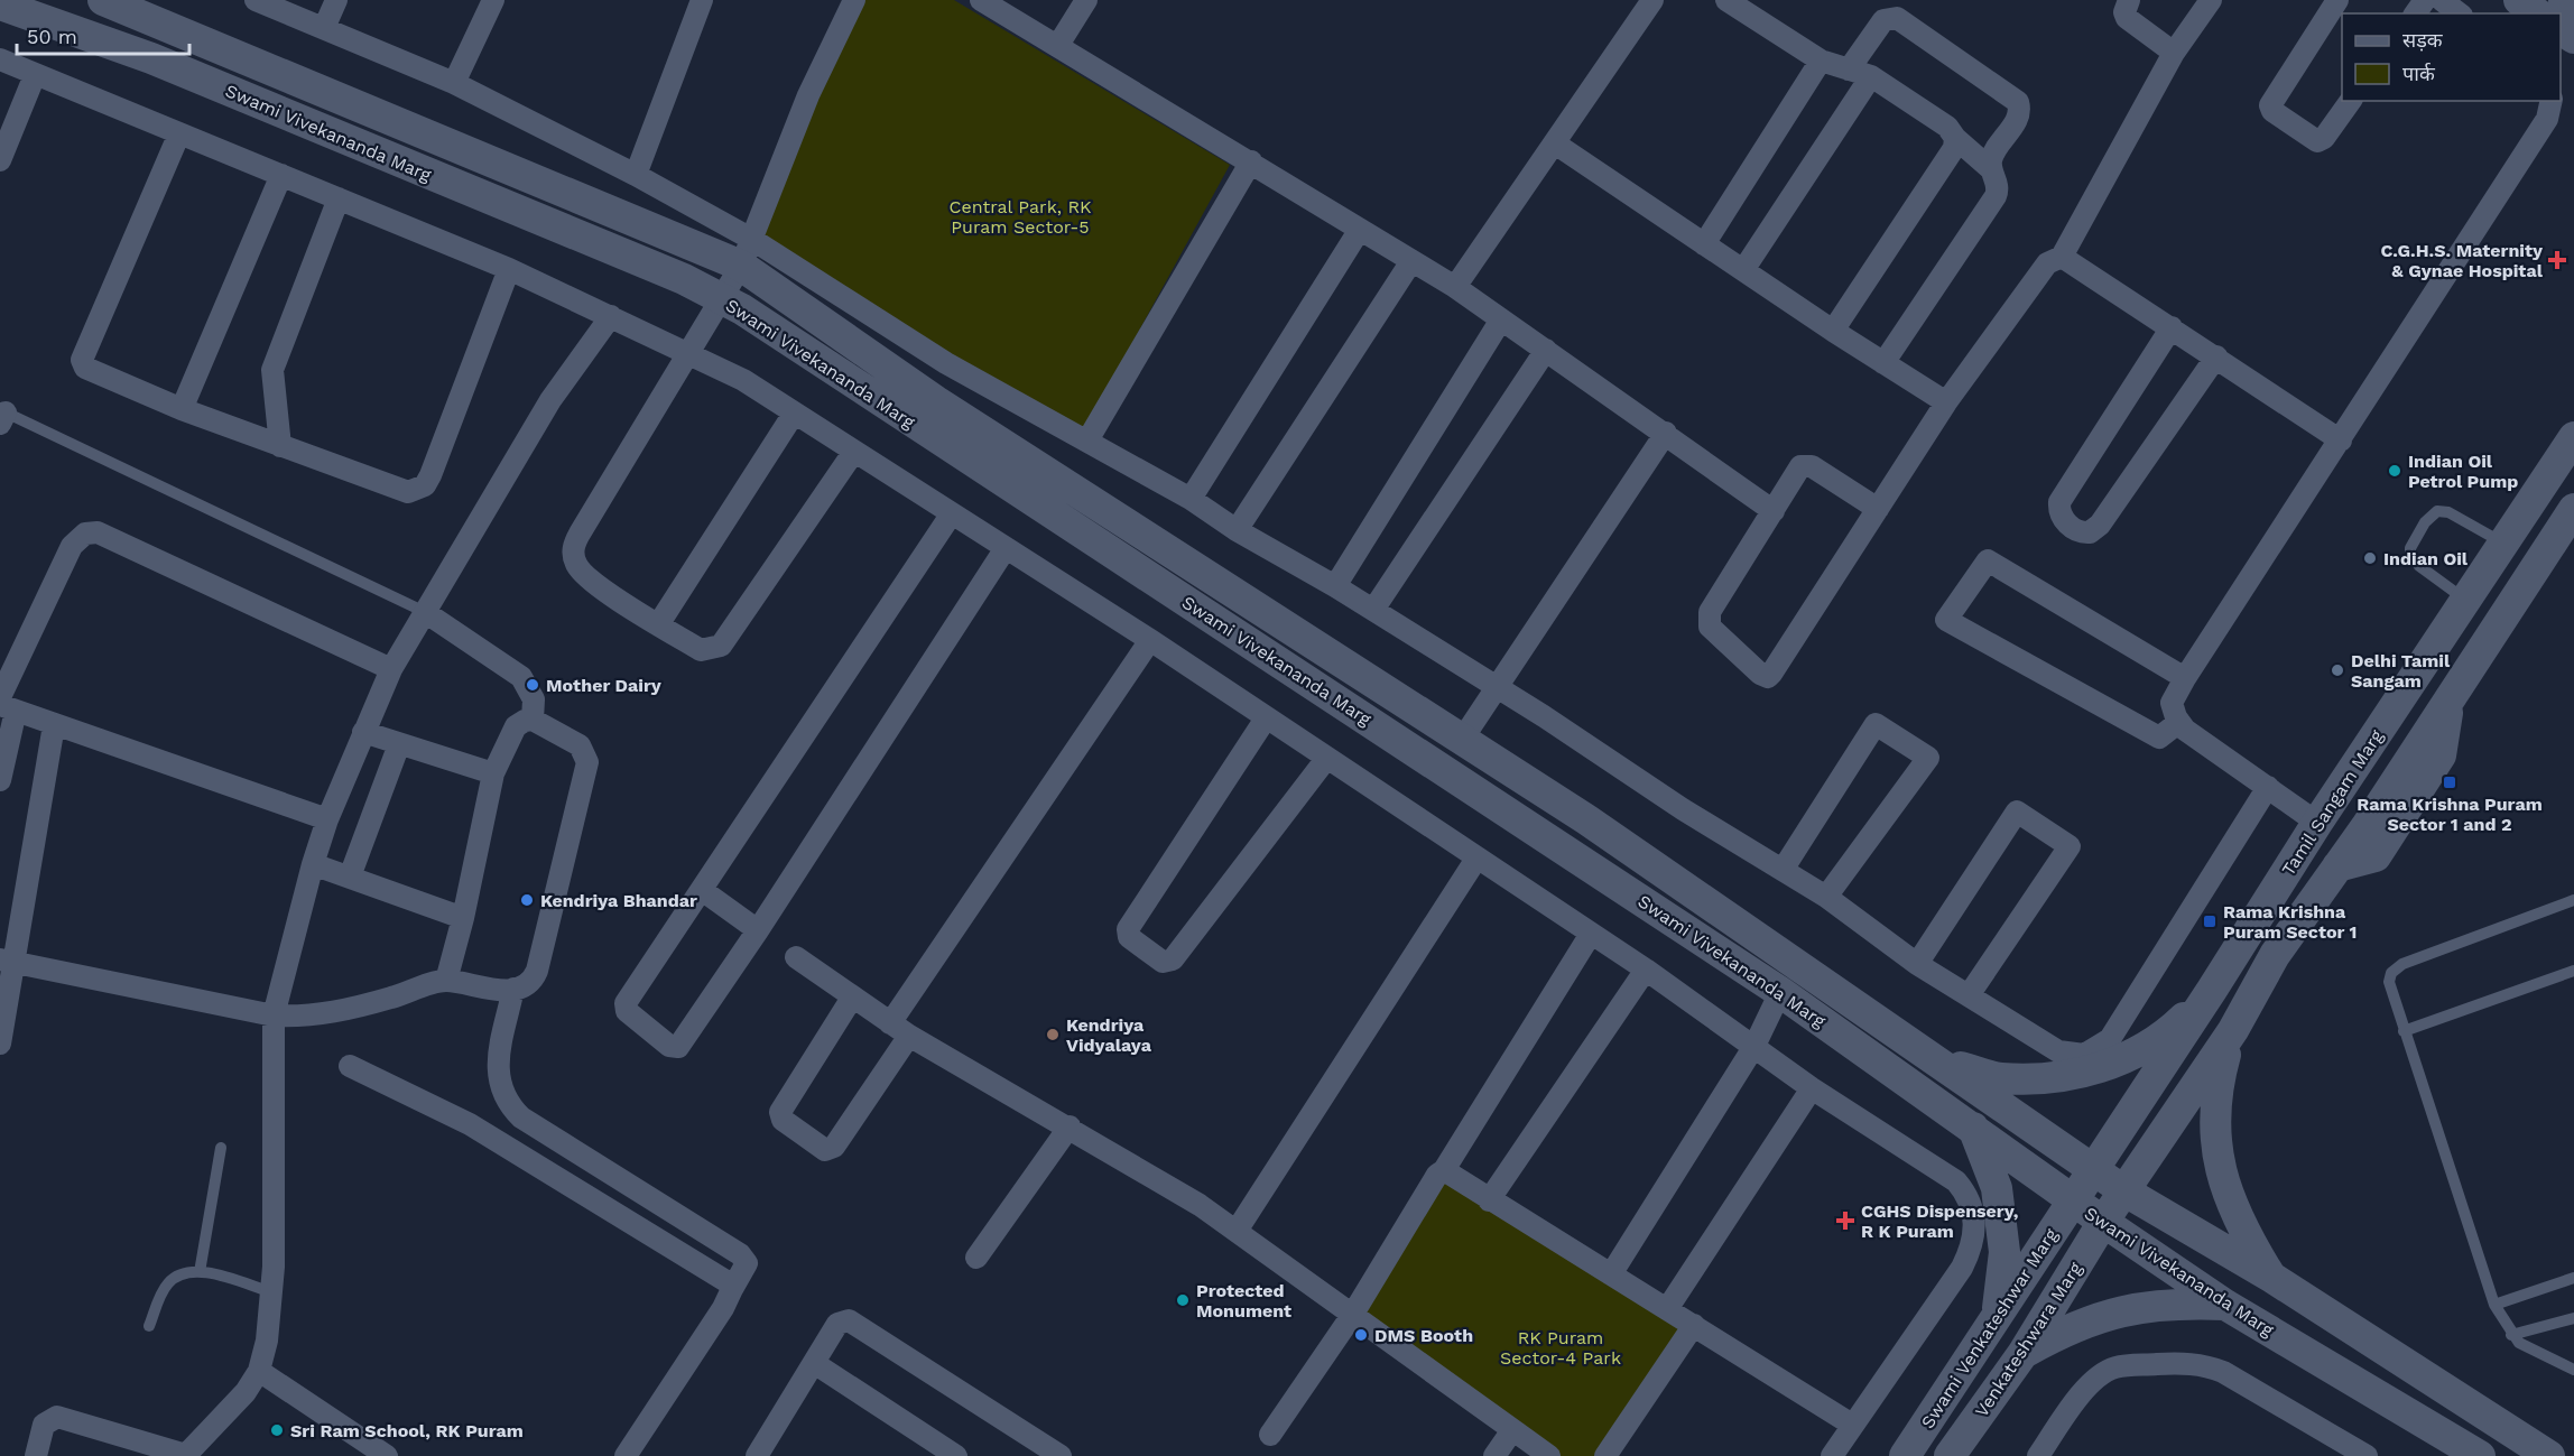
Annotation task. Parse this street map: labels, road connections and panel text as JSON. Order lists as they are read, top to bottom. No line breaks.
{"streets":{"street":["Swami Vivekananda Marg","Tamil Sangam Marg","Swami Venkateshwar Marg","Venkateshwara Marg"]},"crossings":[["Swami Vivekananda Marg","Tamil Sangam Marg"],["Swami Vivekananda Marg","Swami Venkateshwar Marg"],["Swami Vivekananda Marg","Venkateshwara Marg"],["Tamil Sangam Marg","Swami Venkateshwar Marg"]],"parks":["Central Park, RK Puram Sector-5","RK Puram Sector-4 Park"],"places":{"health":["C.G.H.S. Maternity & Gynae Hospital","CGHS Dispensery, R K Puram"],"other":["Indian Oil Petrol Pump","Indian Oil","Delhi Tamil Sangam","Mother Dairy","Kendriya Bhandar","Kendriya Vidyalaya","Protected Monument","DMS Booth","Sri Ram School, RK Puram"],"transit":["Rama Krishna Puram Sector 1 and 2","Rama Krishna Puram Sector 1"]},"legend":["सड़क","पार्क"],"scale_bar":"50 m"}
